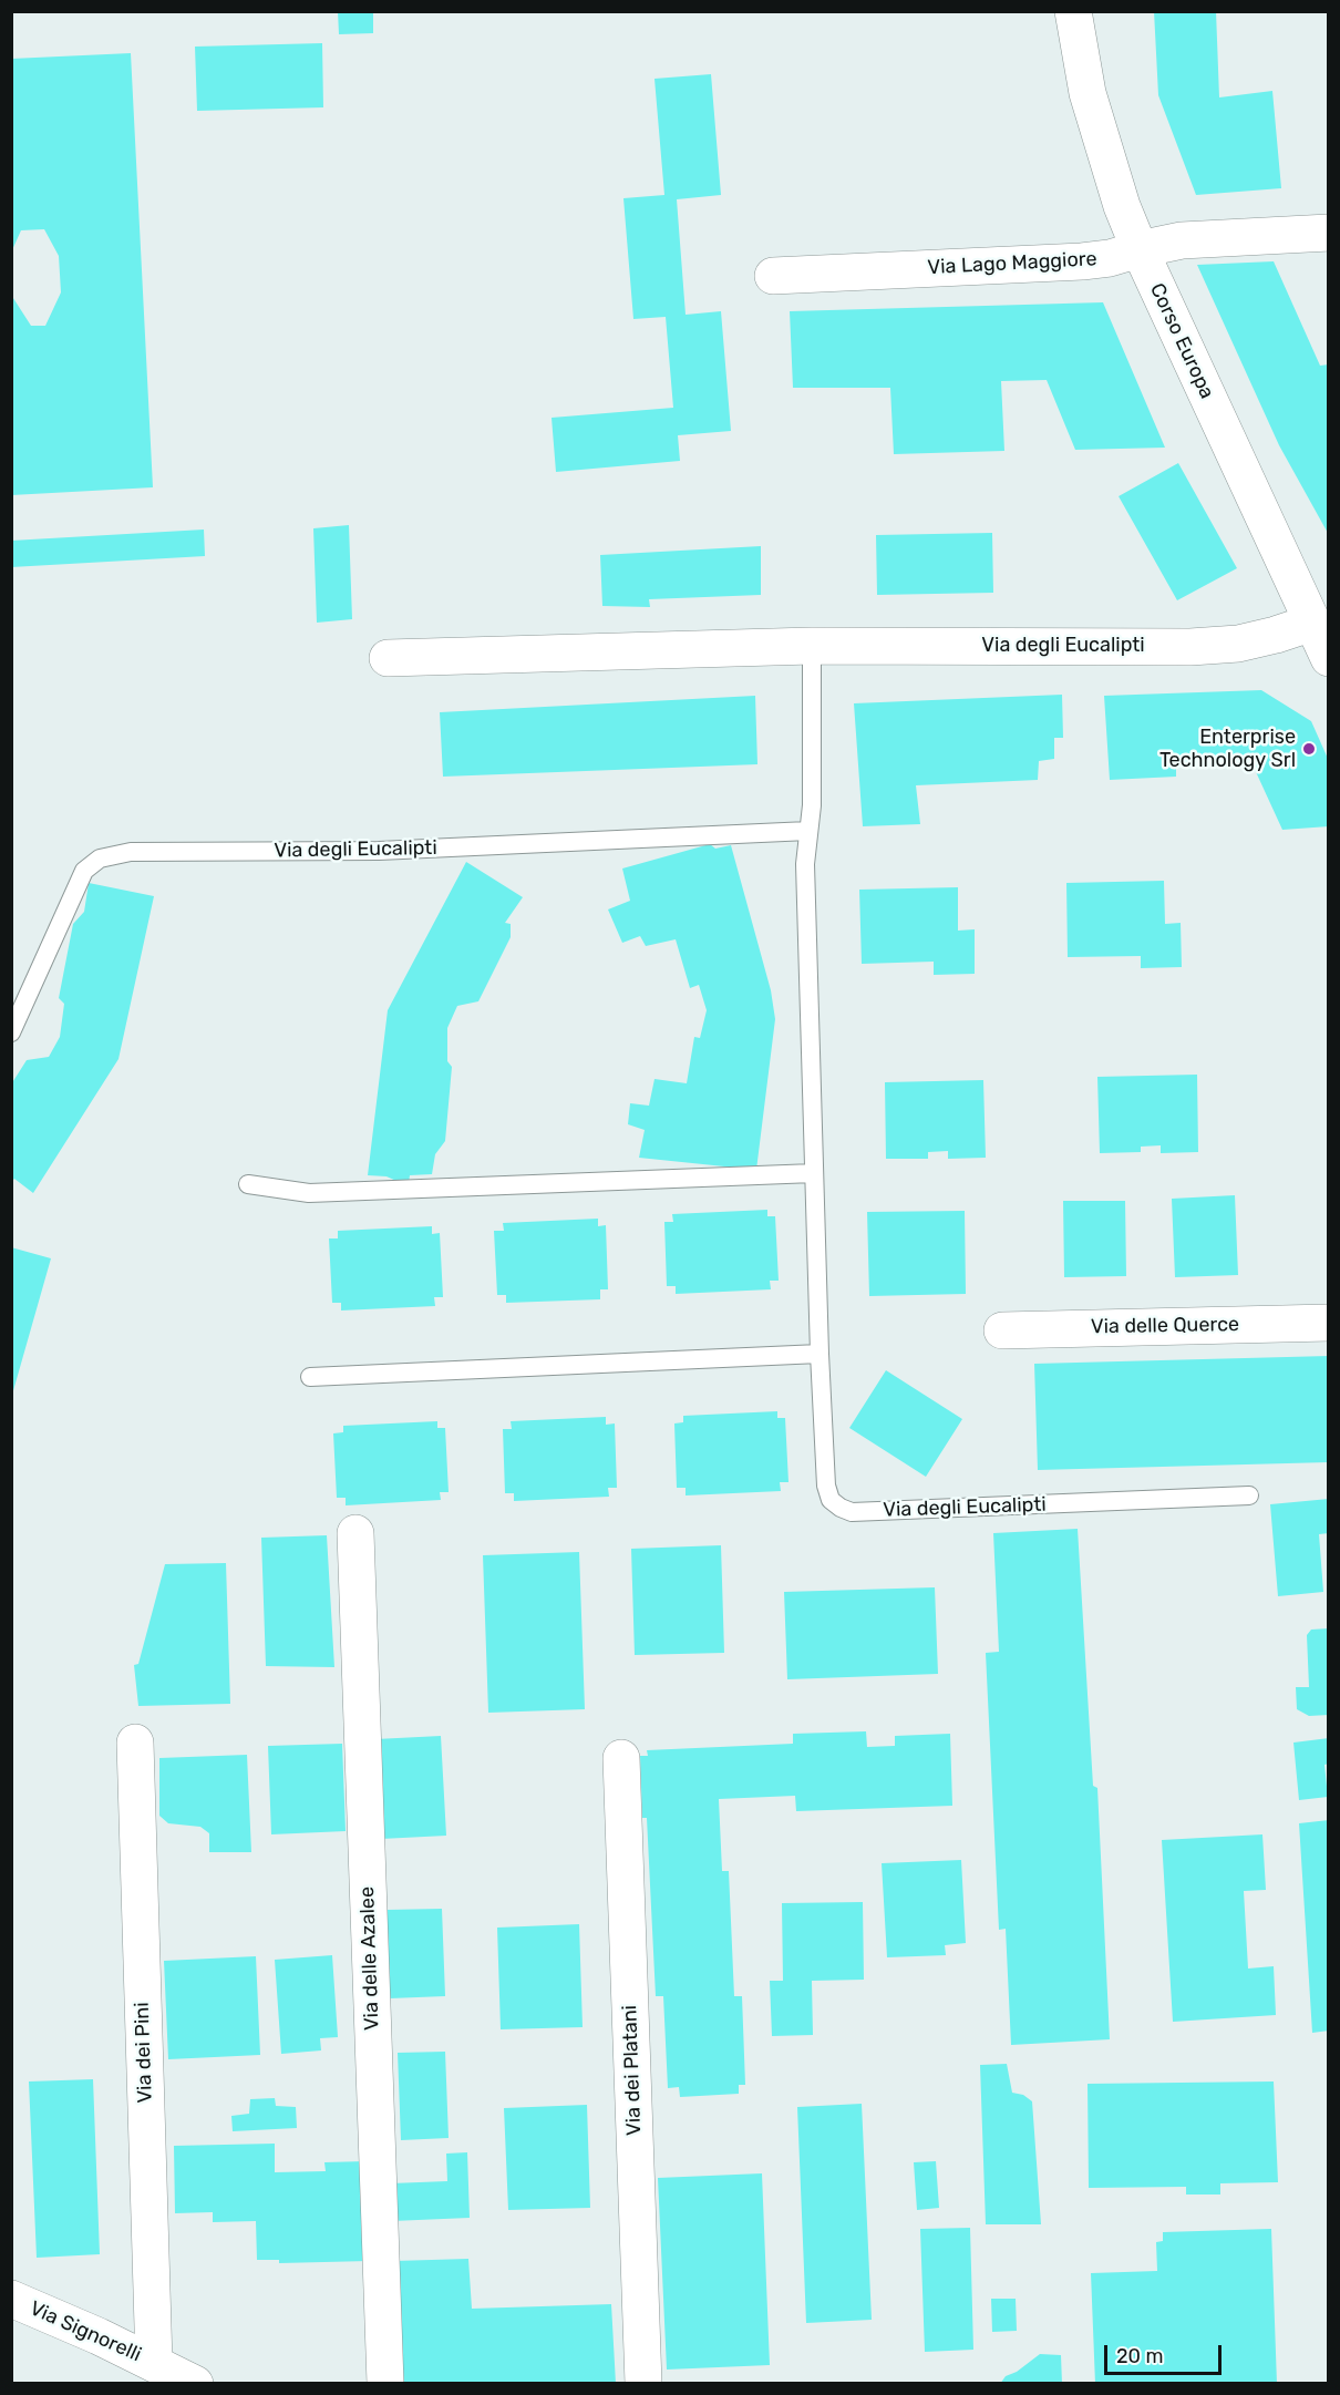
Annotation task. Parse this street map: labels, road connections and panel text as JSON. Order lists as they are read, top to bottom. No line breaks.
{"streets":{"street":["Via Lago Maggiore","Corso Europa","Via degli Eucalipti","Via delle Querce","Via delle Azalee","Via dei Pini","Via dei Platani","Via Signorelli"]},"crossings":[["Via Lago Maggiore","Corso Europa"],["Corso Europa","Via degli Eucalipti"],["Via dei Pini","Via Signorelli"]],"places":["Enterprise Technology Srl"],"scale_bar":"20 m"}
